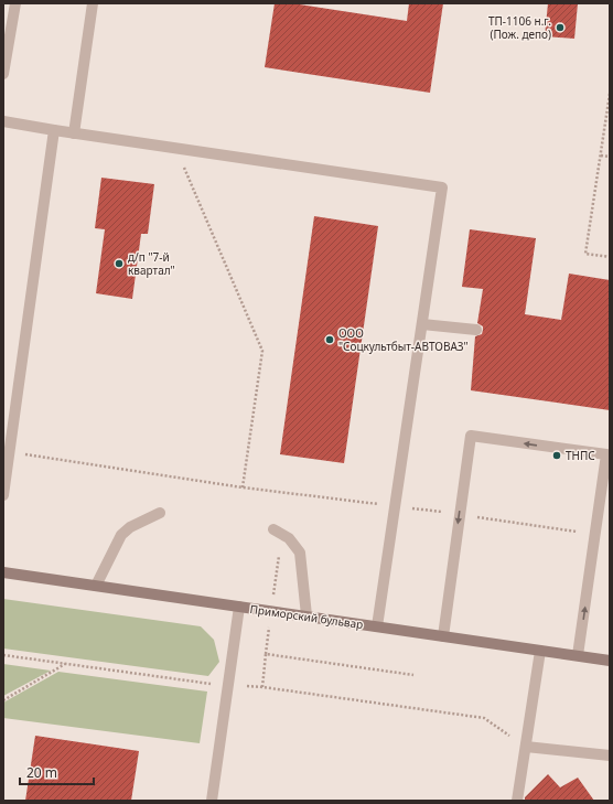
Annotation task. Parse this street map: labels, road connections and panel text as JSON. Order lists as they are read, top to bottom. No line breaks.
{"streets":{"main road":["Приморский бульвар"]},"places":["ТП-1106 н.г. (Пож. депо)","д/п \"7-й квартал\"","ООО \"Соцкультбыт-АВТОВАЗ\"","ТНПС"],"scale_bar":"20 m"}
